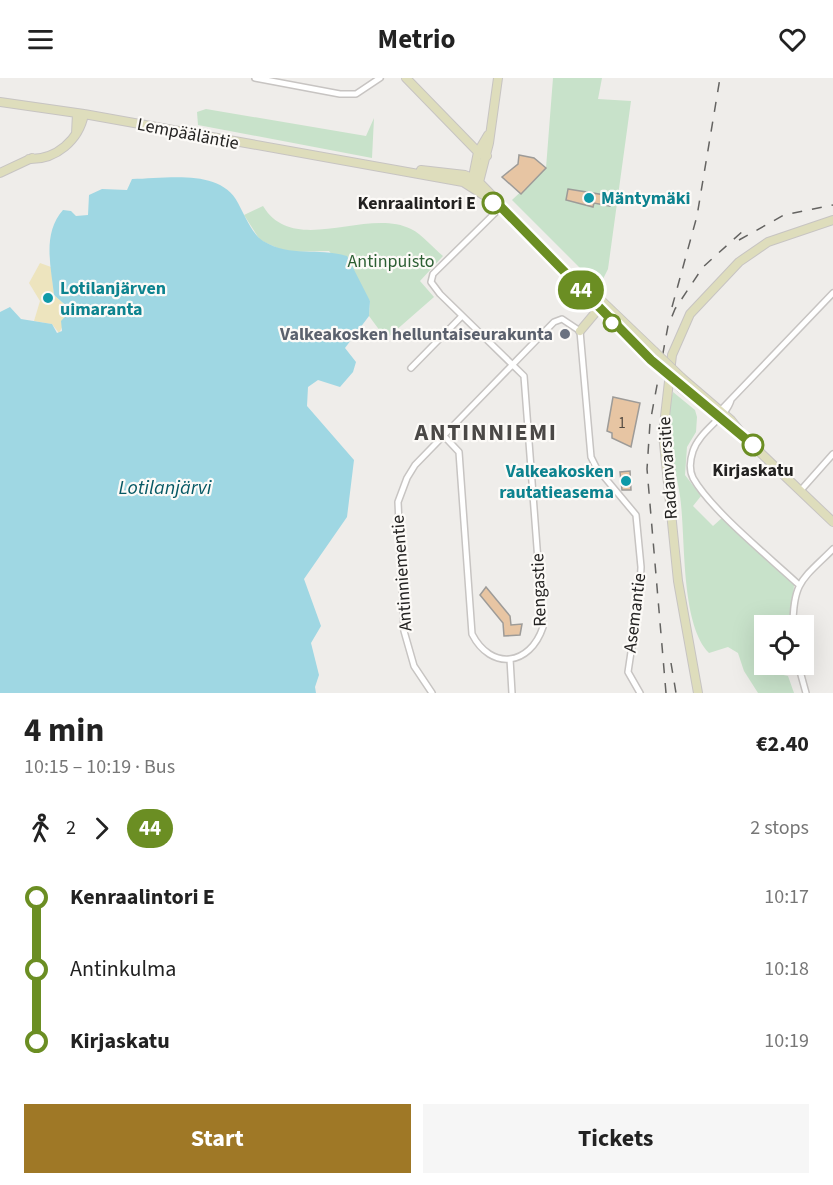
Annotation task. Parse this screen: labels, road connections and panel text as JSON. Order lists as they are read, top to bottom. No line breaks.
{"streets":{"main road":["Lempääläntie","Radanvarsitie"],"street":["Antinniementie","Rengastie","Asemantie"]},"crossings":[["Antinniementie","Rengastie"],["Antinniementie","Asemantie"]],"districts":["ANTINNIEMI"],"water":["Lotilanjärvi"],"parks":["Antinpuisto"],"places":["Mäntymäki","Kenraalintori E","Lotilanjärven uimaranta","Valkeakosken helluntaiseurakunta","Kirjaskatu","Valkeakosken rautatieasema"],"lines":["bus line 44"],"house_numbers":["1"],"page":{"header":"Metrio","on_map":"44","heading":["4 min","10:15 – 10:19 · Bus","€2.40"],"legs":["2","44","2 stops"],"list":[{"name":"Kenraalintori E","value":"10:17"},{"name":"Antinkulma","value":"10:18"},{"name":"Kirjaskatu","value":"10:19"}],"buttons":["Start","Tickets"]}}
